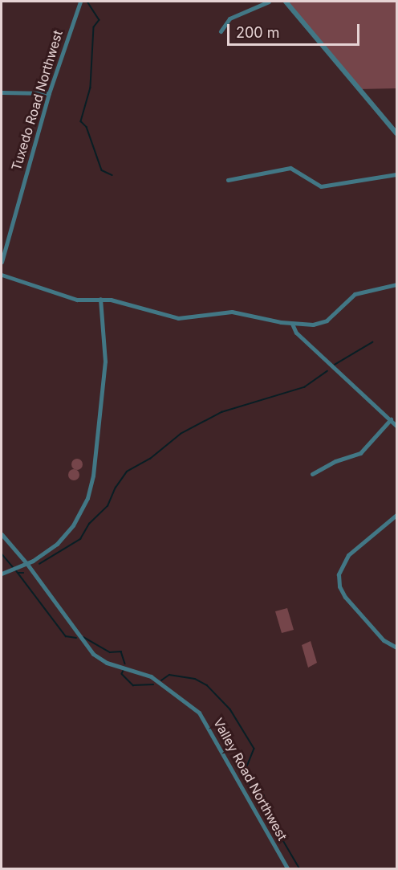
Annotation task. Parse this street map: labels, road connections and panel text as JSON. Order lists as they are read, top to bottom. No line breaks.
{"streets":{"street":["Tuxedo Road Northwest","Valley Road Northwest"]},"scale_bar":"200 m"}
